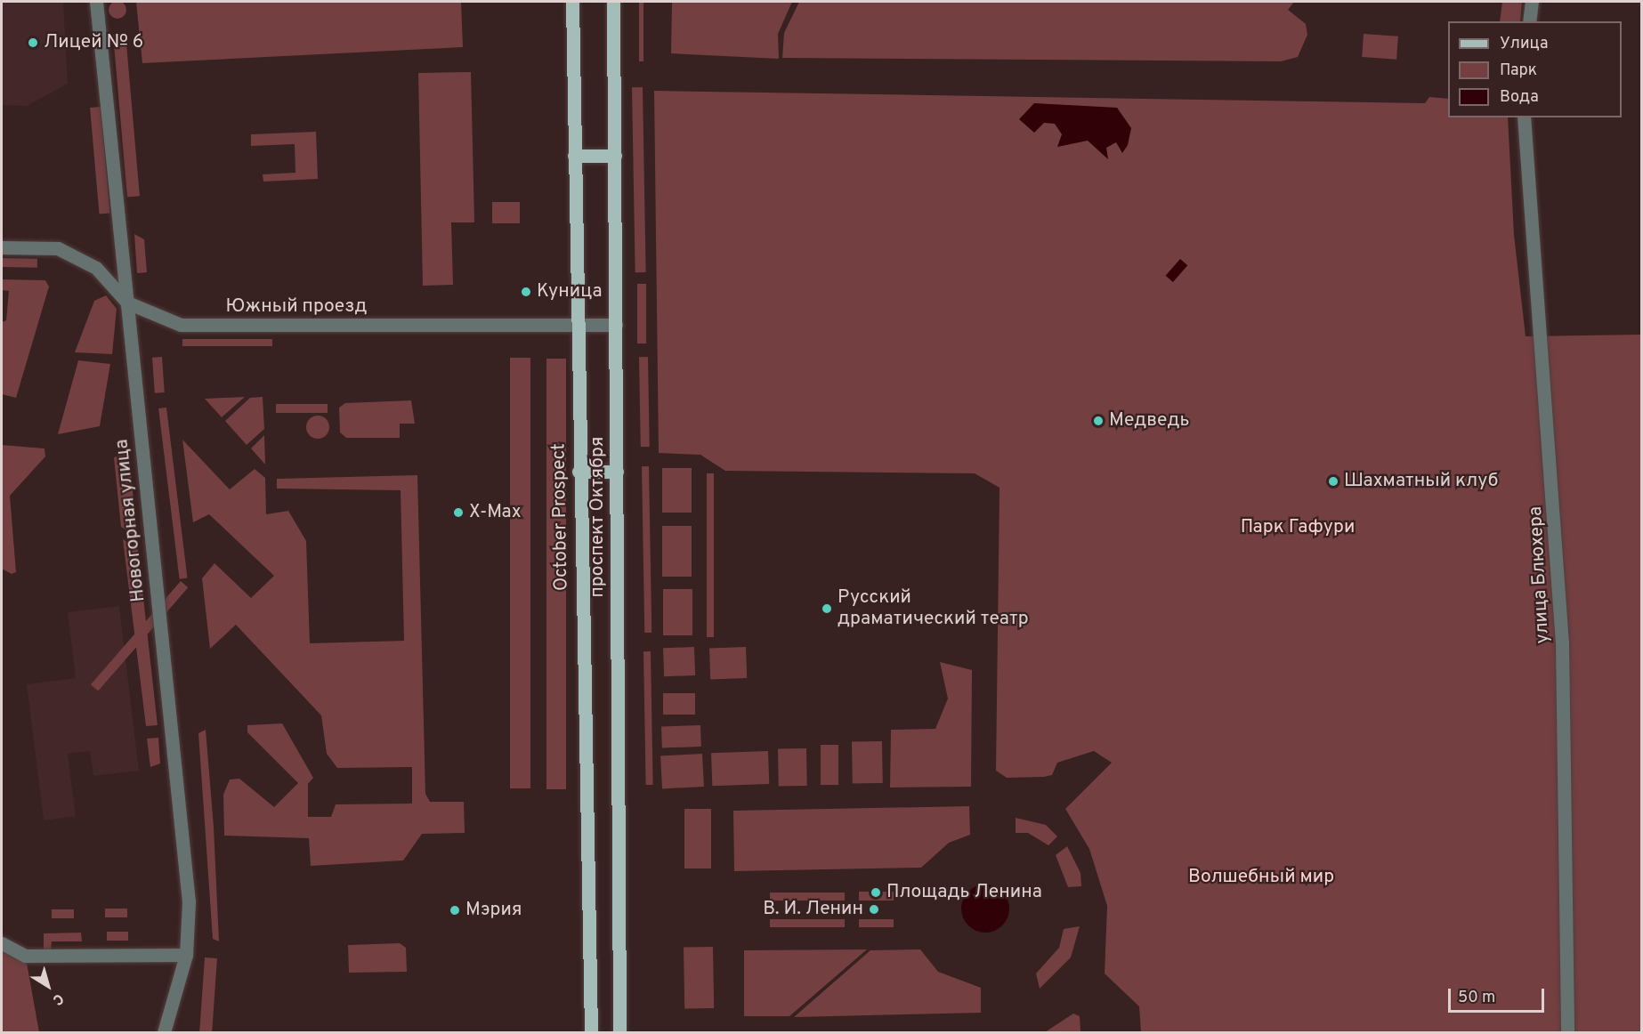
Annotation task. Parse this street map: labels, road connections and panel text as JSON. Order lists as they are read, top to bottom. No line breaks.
{"streets":{"main road":["October Prospect","проспект Октября"],"street":["Южный проезд","Новогорная улица","улица Блюхера"]},"crossings":[["Южный проезд","October Prospect"],["Южный проезд","проспект Октября"],["Южный проезд","Новогорная улица"]],"parks":["Парк Гафури","Волшебный мир"],"places":["Лицей № 6","Куница","Медведь","Шахматный клуб","X-Max","Русский драматический театр","Площадь Ленина","В. И. Ленин","Мэрия"],"legend":["Улица","Парк","Вода"],"scale_bar":"50 m","north":"bottom right"}
